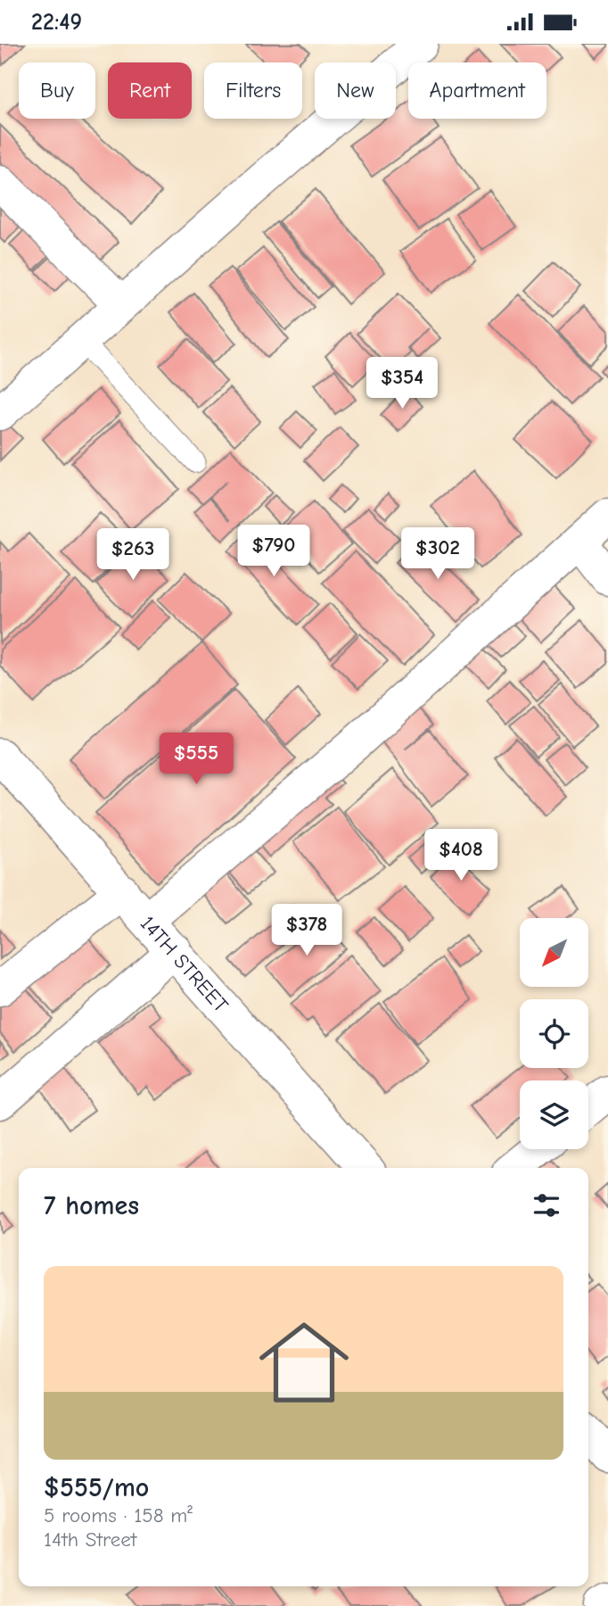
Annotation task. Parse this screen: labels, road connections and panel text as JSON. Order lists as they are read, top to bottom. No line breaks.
{"streets":{"street":["14TH STREET"]},"north":"bottom left","page":{"status":"22:49","chip":["Buy","Rent","Filters","New","Apartment"],"price":["$354","$790","$302","$263","$555","$408","$378"],"heading":"7 homes","list":[{"name":"$555/mo","note":"5 rooms · 158 m² · 14th Street"}]}}
